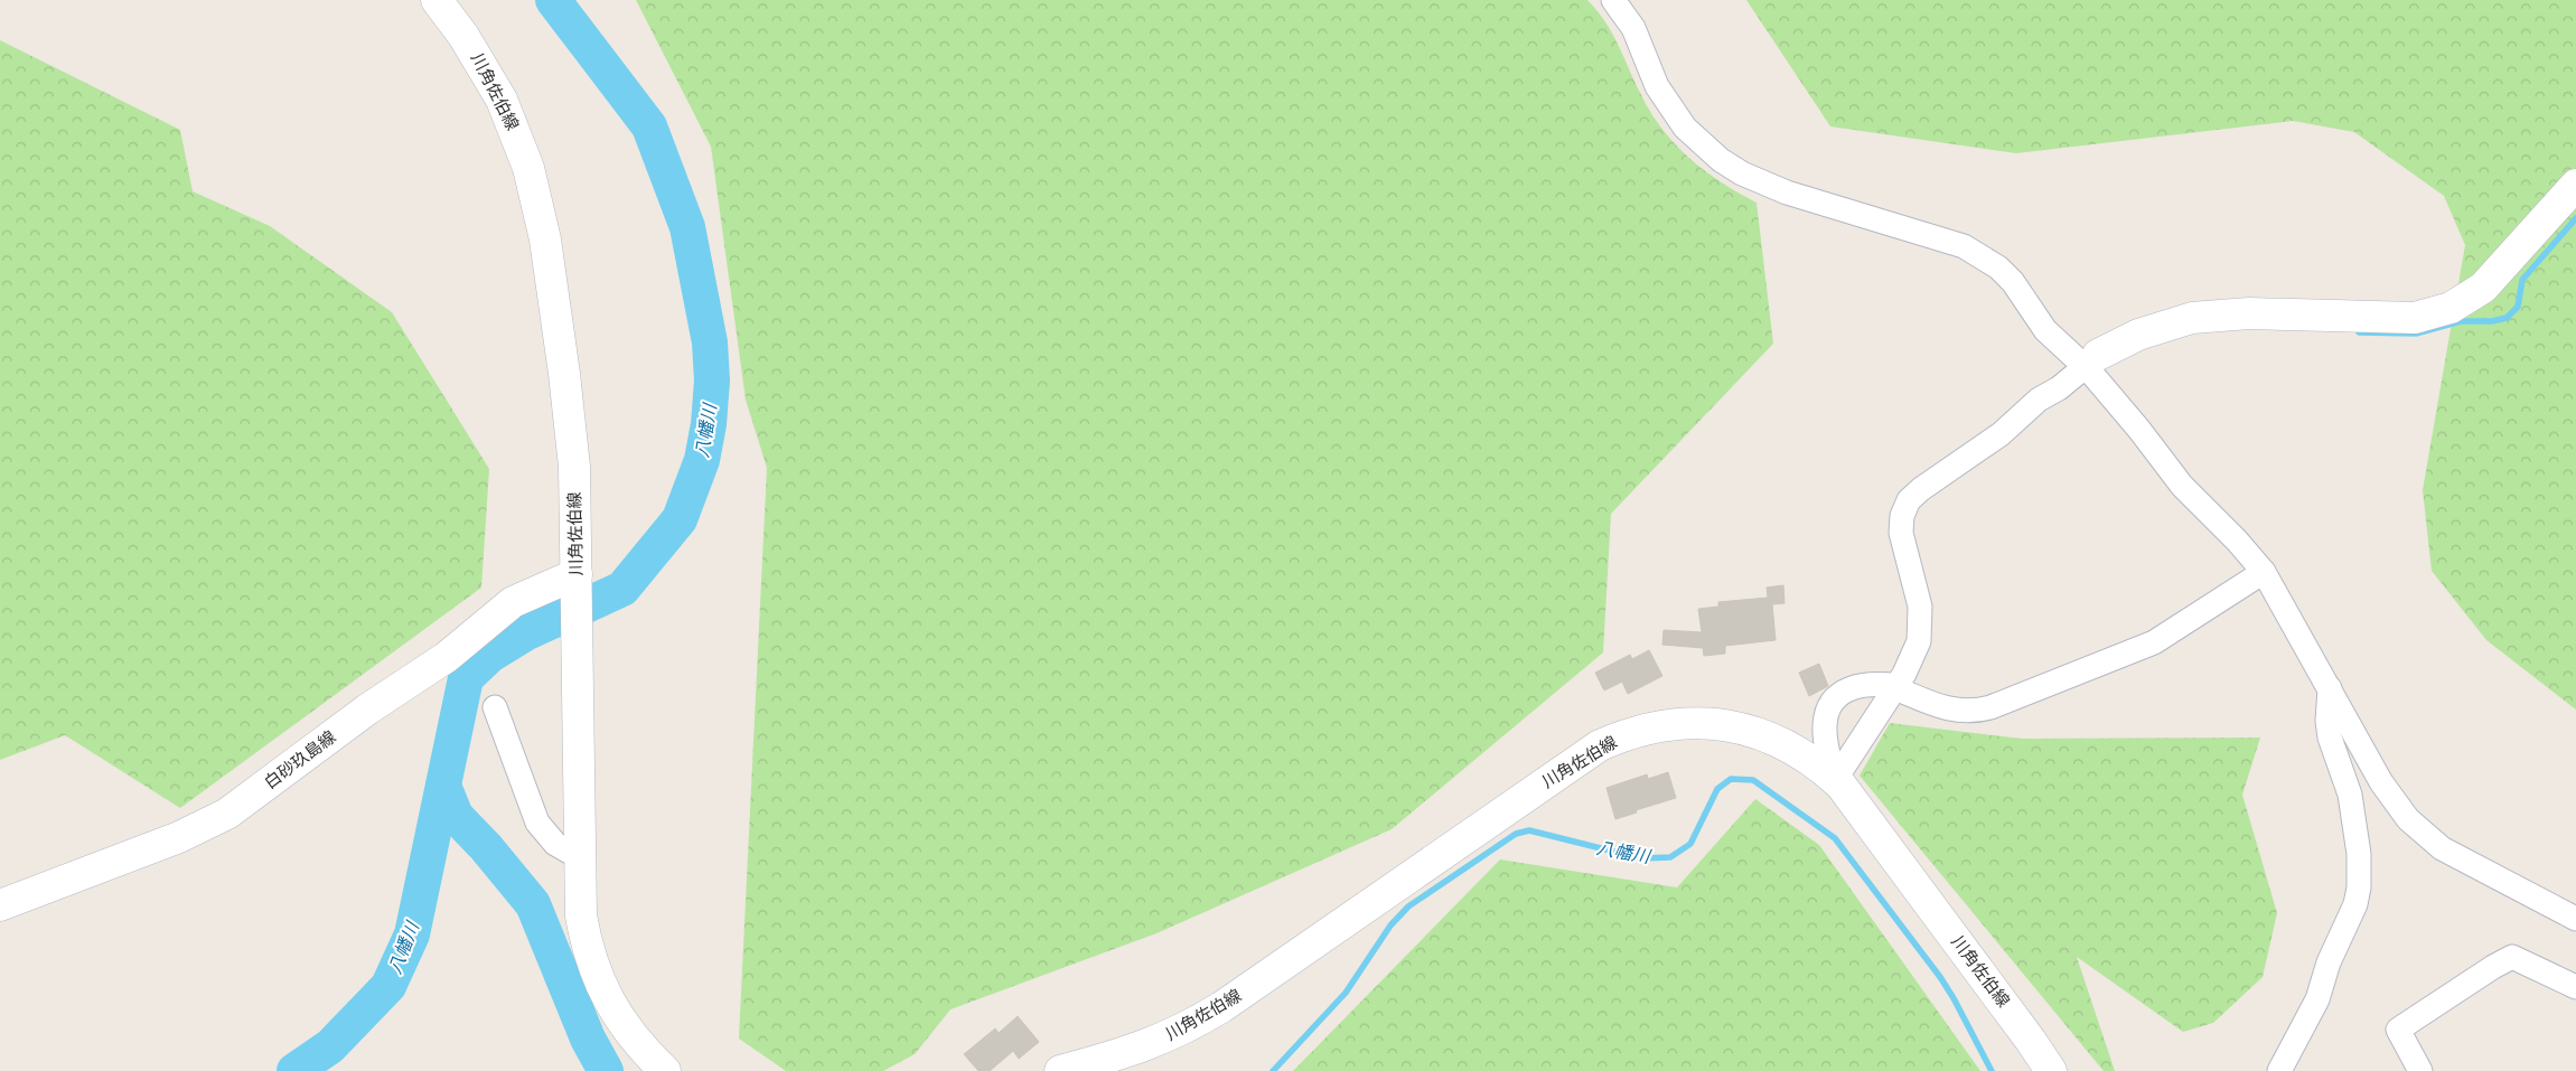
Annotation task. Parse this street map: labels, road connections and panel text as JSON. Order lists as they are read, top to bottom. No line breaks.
{"streets":{"main road":["川角佐伯線","白砂玖島線"]},"crossings":[["川角佐伯線","白砂玖島線"]],"water":["八幡川"]}
